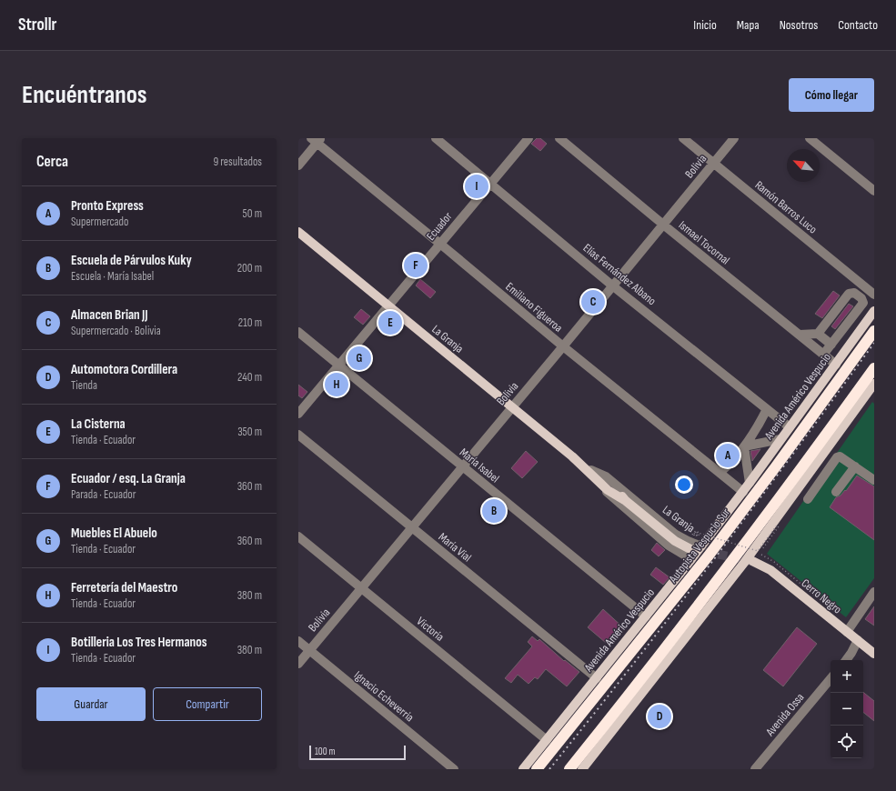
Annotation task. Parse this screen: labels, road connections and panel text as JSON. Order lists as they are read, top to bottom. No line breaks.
{"streets":{"highway":["Autopista Vespucio Sur"],"main road":["La Granja","Avenida Américo Vespucio"],"street":["Bolivia","Ramón Barros Luco","Ecuador","Ismael Tocornal","Elías Fernández Albano","Emiliano Figueroa","María Isabel","María Vial","Victoria","Ignacio Echeverria","Avenida Ossa"]},"crossings":[["Bolivia","Ramón Barros Luco"],["Bolivia","Ismael Tocornal"],["Bolivia","Elías Fernández Albano"],["Bolivia","Emiliano Figueroa"],["Bolivia","La Granja"],["Bolivia","María Isabel"],["Bolivia","María Vial"],["Bolivia","Victoria"],["Bolivia","Ignacio Echeverria"],["Ecuador","Elías Fernández Albano"],["Ecuador","Emiliano Figueroa"],["Ecuador","La Granja"],["Ecuador","María Isabel"],["Ismael Tocornal","Avenida Américo Vespucio"],["Elías Fernández Albano","Avenida Américo Vespucio"],["Emiliano Figueroa","Avenida Américo Vespucio"],["La Granja","Avenida Américo Vespucio"],["Avenida Américo Vespucio","María Isabel"],["Avenida Américo Vespucio","María Vial"],["Avenida Américo Vespucio","Victoria"]],"scale_bar":"100 m","north":"top left","page":{"header":"Strollr","nav":["Inicio","Mapa","Nosotros","Contacto"],"buttons":["Cómo llegar",["Guardar","Compartir"]],"title":"Encuéntranos","heading":["Cerca","9 resultados"],"pins":["I","F","C","E","G","H","A","B","D"],"list":[{"mark":"A","name":"Pronto Express","note":"Supermercado","value":"50 m"},{"mark":"B","name":"Escuela de Párvulos Kuky","note":"Escuela · María Isabel","value":"200 m"},{"mark":"C","name":"Almacen Brian JJ","note":"Supermercado · Bolivia","value":"210 m"},{"mark":"D","name":"Automotora Cordillera","note":"Tienda","value":"240 m"},{"mark":"E","name":"La Cisterna","note":"Tienda · Ecuador","value":"350 m"},{"mark":"F","name":"Ecuador / esq. La Granja","note":"Parada · Ecuador","value":"360 m"},{"mark":"G","name":"Muebles El Abuelo","note":"Tienda · Ecuador","value":"360 m"},{"mark":"H","name":"Ferretería del Maestro","note":"Tienda · Ecuador","value":"380 m"},{"mark":"I","name":"Botilleria Los Tres Hermanos","note":"Tienda · Ecuador","value":"380 m"}],"map_buttons":["+","−"],"scale":"100 m"}}
